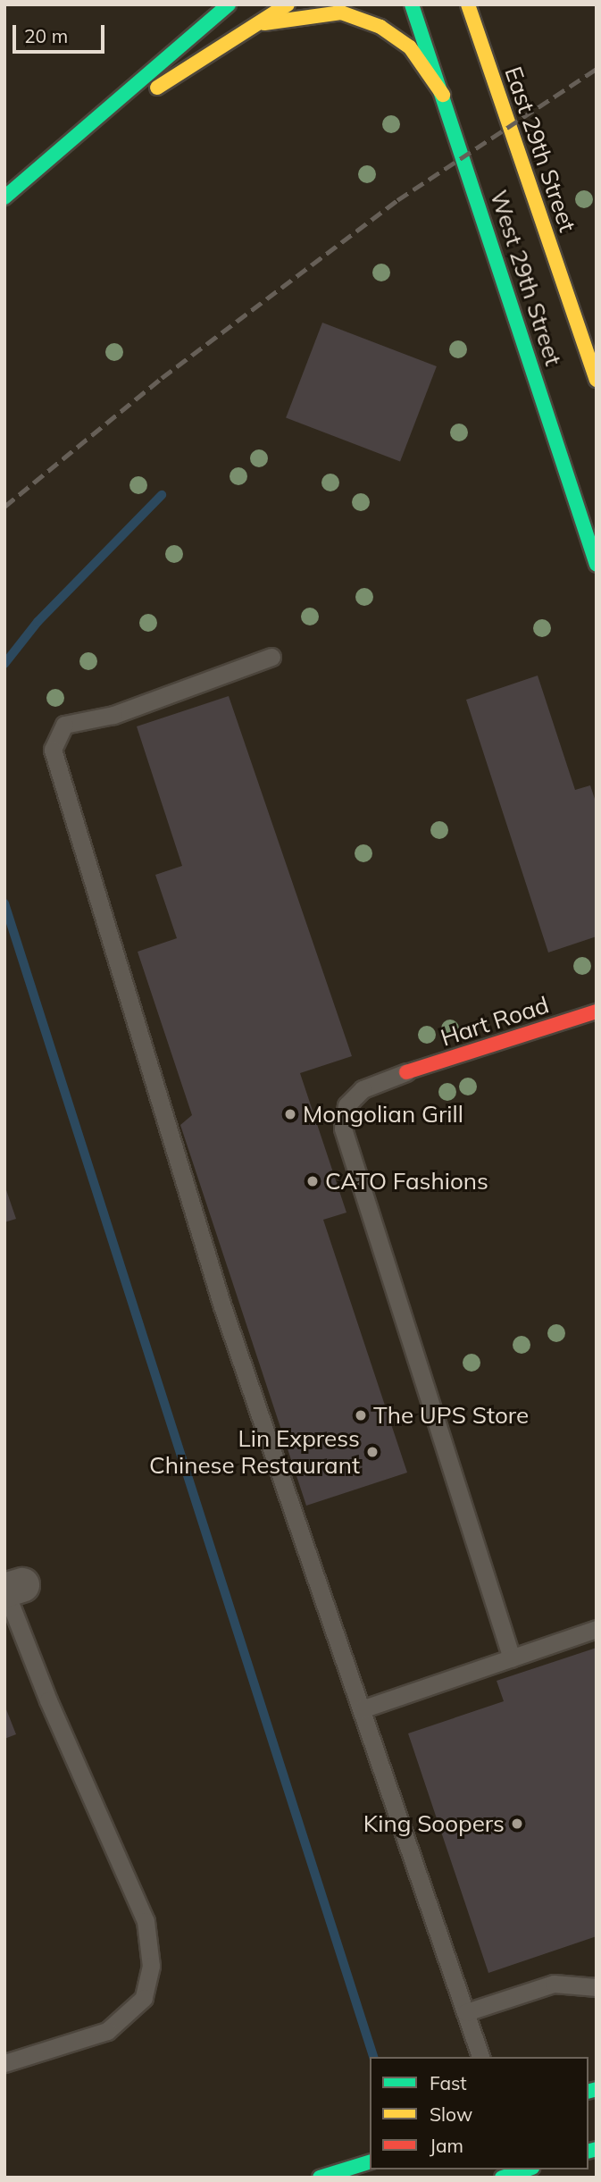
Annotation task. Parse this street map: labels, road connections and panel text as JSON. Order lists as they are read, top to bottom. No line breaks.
{"streets":{"main road":["East 29th Street","West 29th Street","Hart Road"]},"places":["Mongolian Grill","CATO Fashions","The UPS Store","Lin Express Chinese Restaurant","King Soopers"],"legend":["Fast","Slow","Jam"],"scale_bar":"20 m"}
